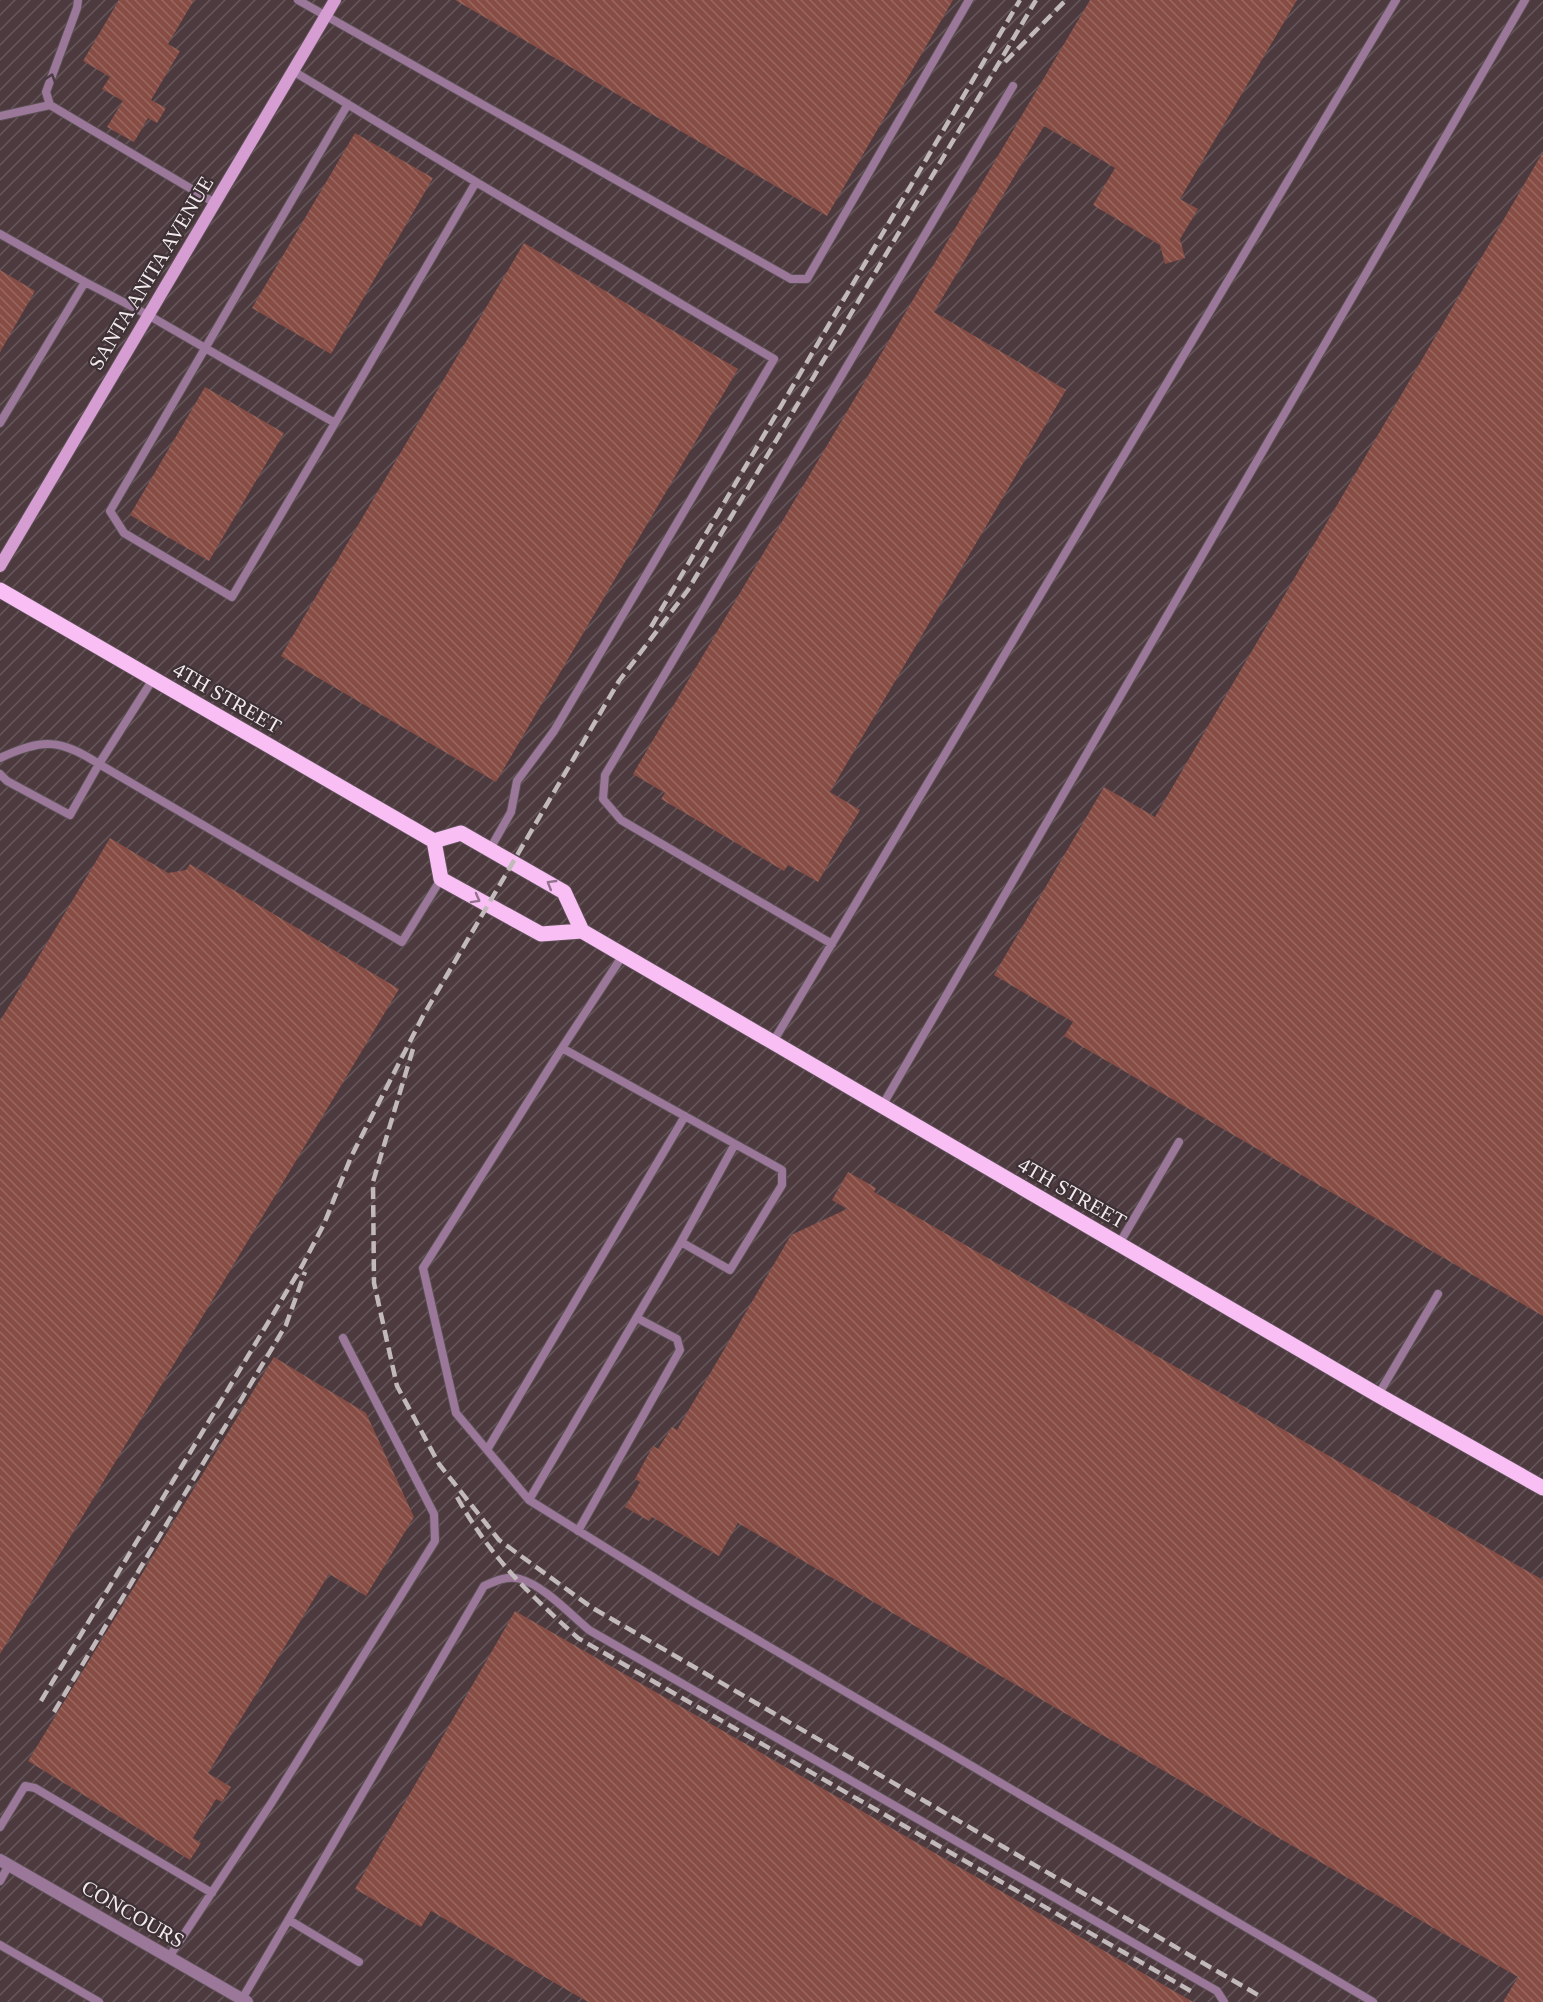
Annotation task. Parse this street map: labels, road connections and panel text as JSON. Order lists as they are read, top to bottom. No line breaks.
{"streets":{"main road":["4TH STREET"],"street":["SANTA ANITA AVENUE","CONCOURS"]}}
